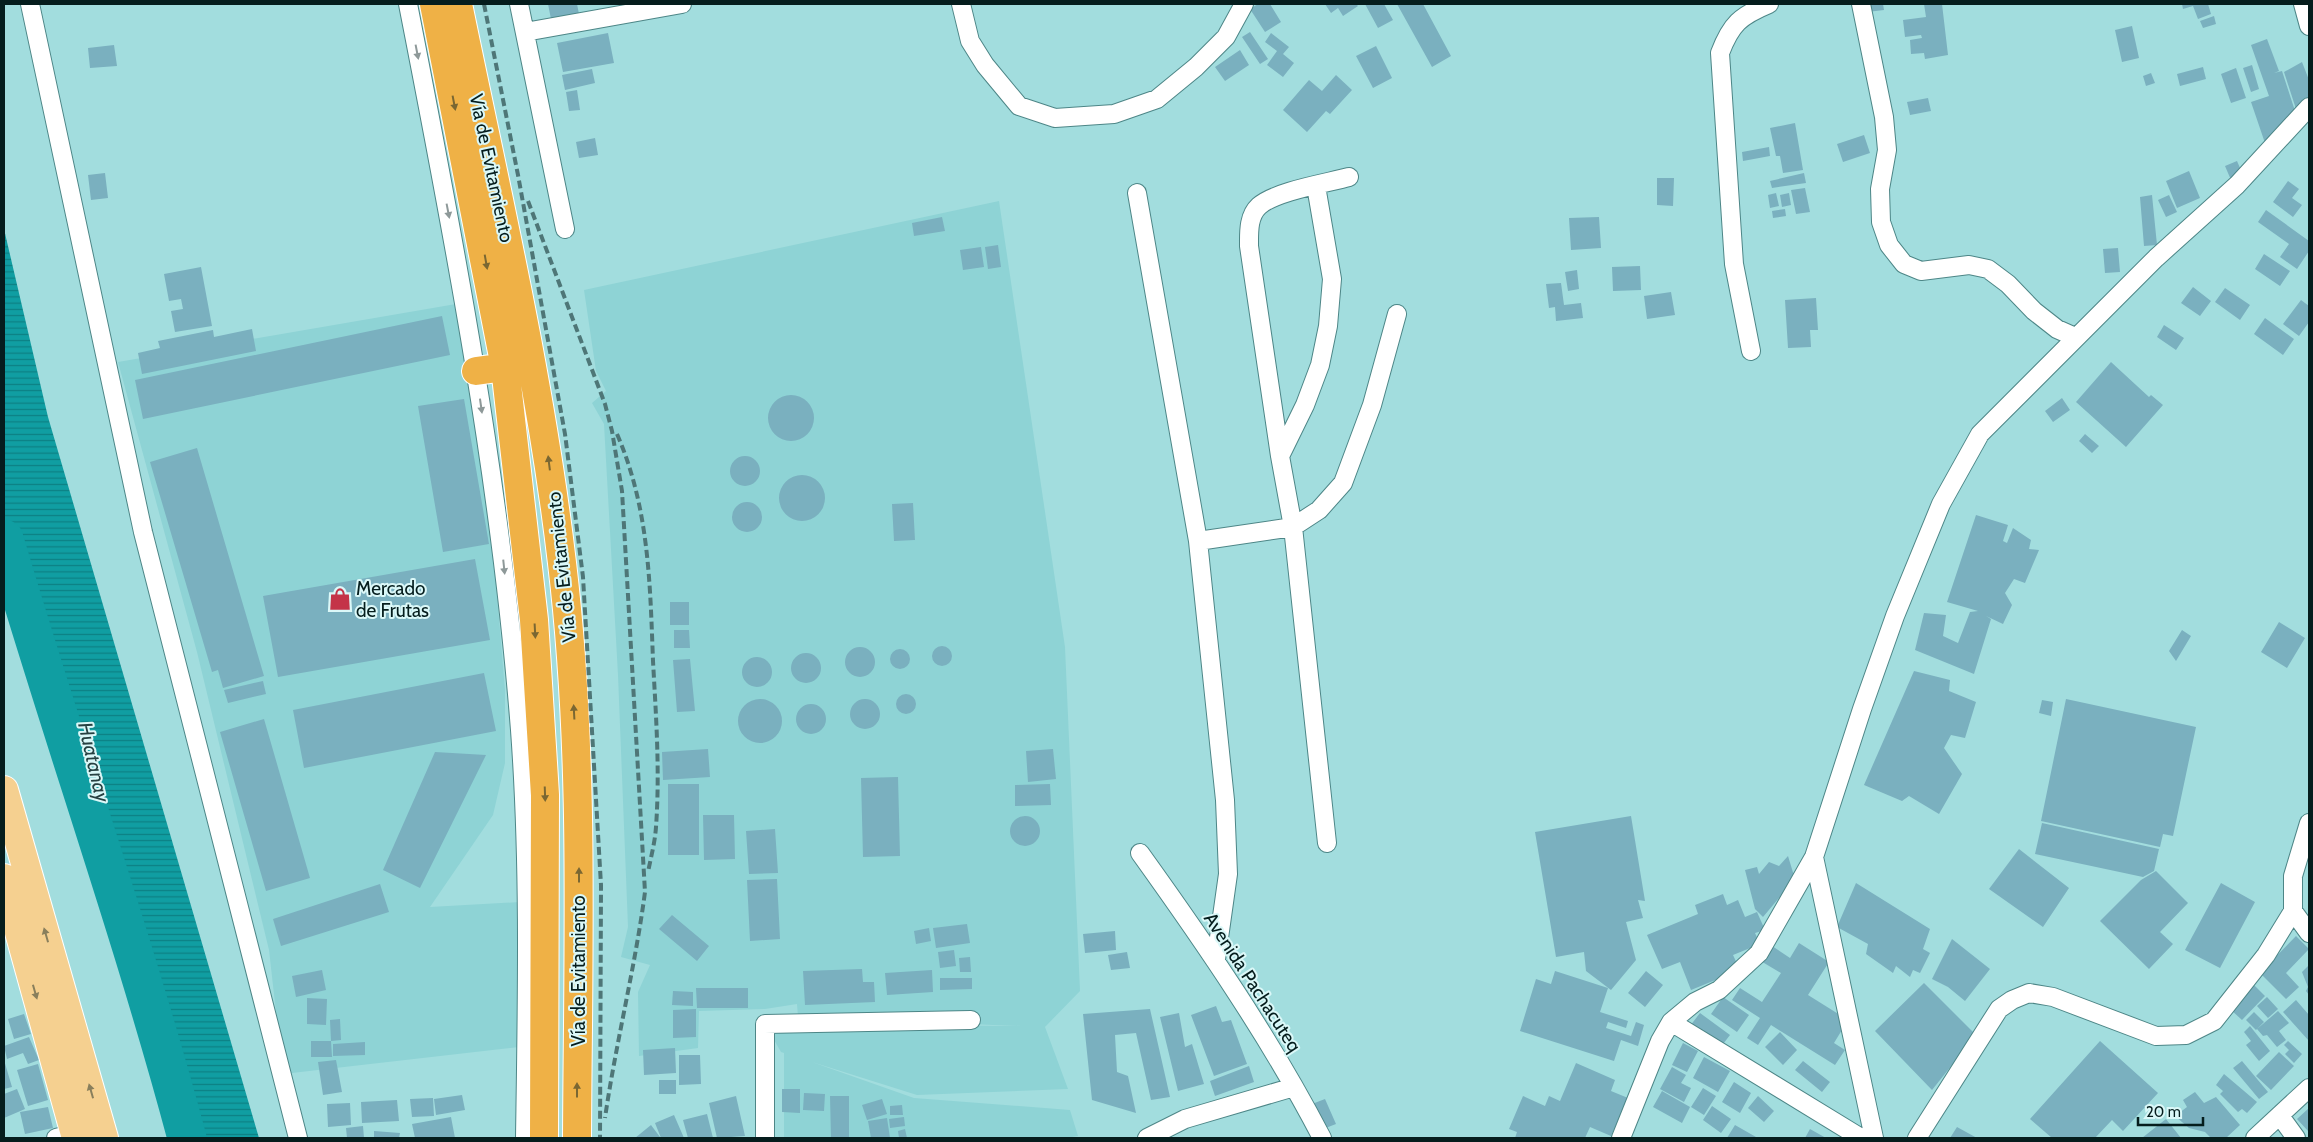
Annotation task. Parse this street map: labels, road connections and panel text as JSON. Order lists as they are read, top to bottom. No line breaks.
{"streets":{"highway":["Vía de Evitamiento"],"street":["Avenida Pachacuteq"]},"water":["Huatanay"],"places":{"shop":["Mercado de Frutas"]},"scale_bar":"20 m"}
